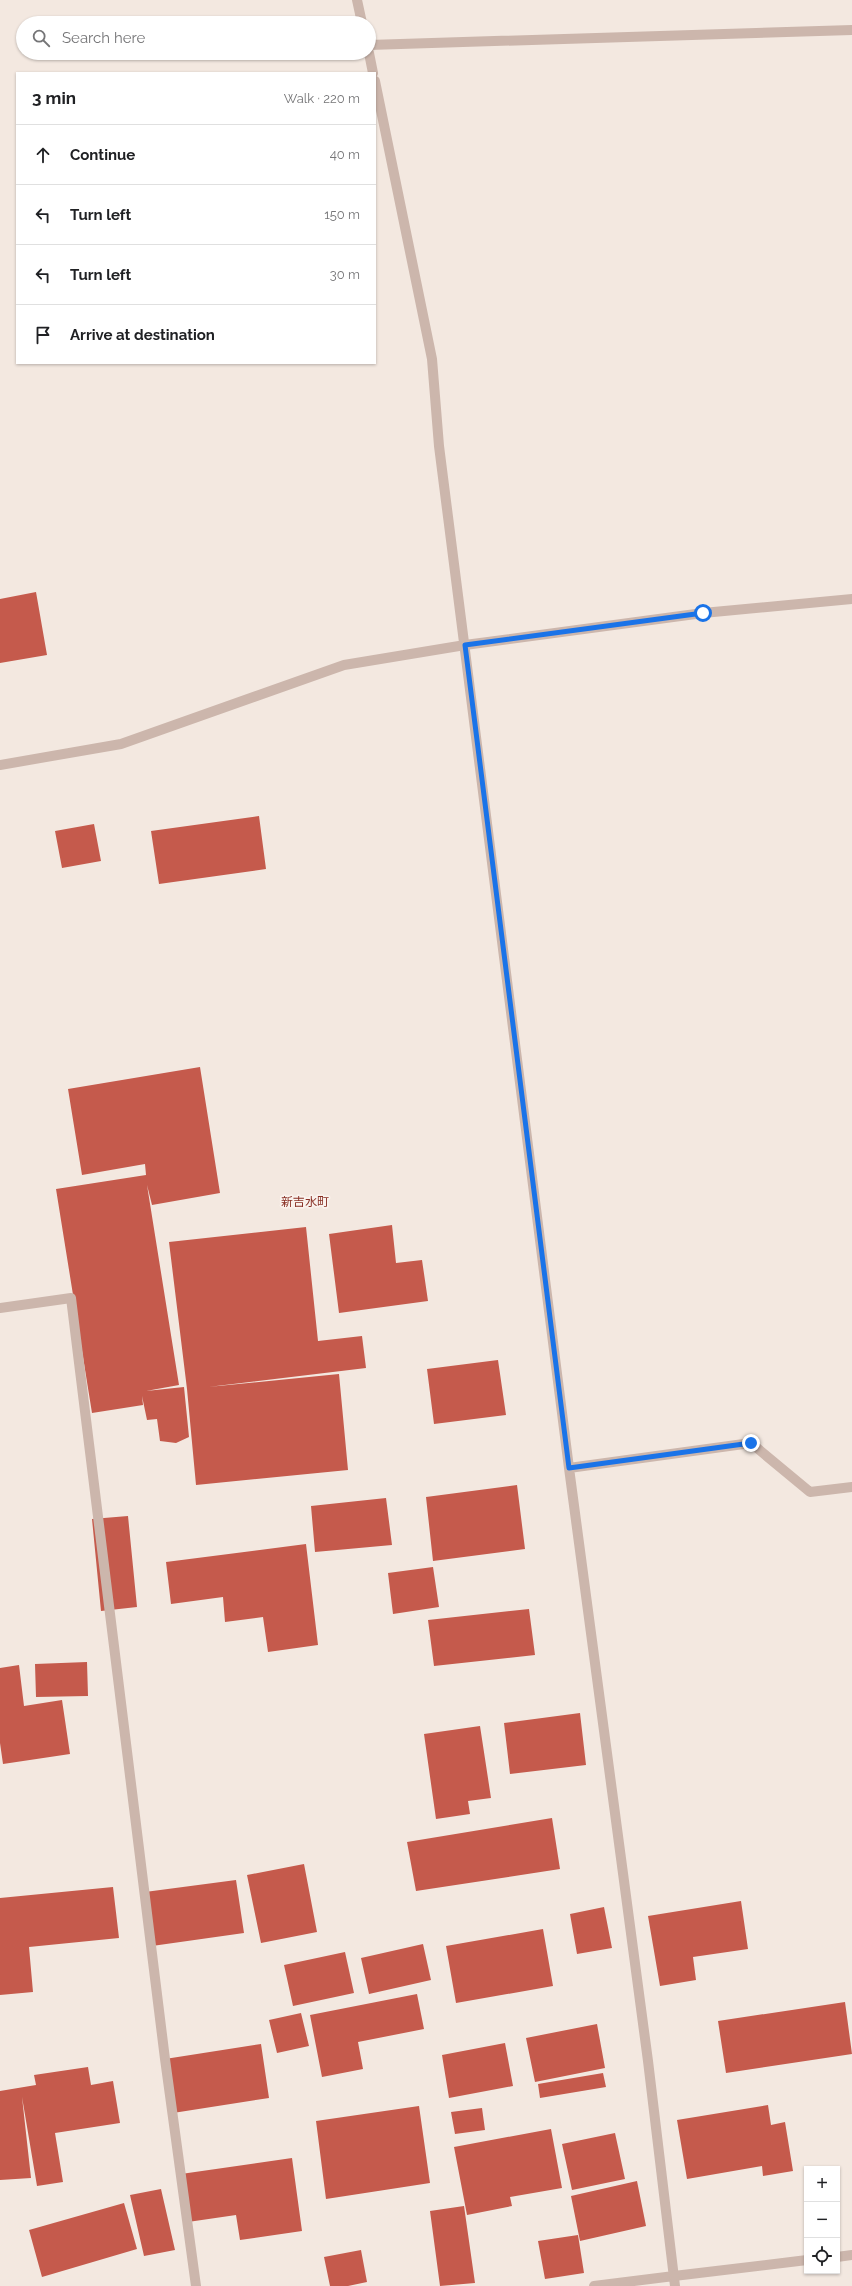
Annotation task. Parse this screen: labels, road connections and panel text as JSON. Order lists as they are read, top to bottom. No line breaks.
{"districts":["新吉水町"],"page":{"search":"Search here","heading":["3 min","Walk · 220 m"],"list":[["Continue","40 m"],["Turn left","150 m"],["Turn left","30 m"],"Arrive at destination"],"map_buttons":["+","−"]}}
